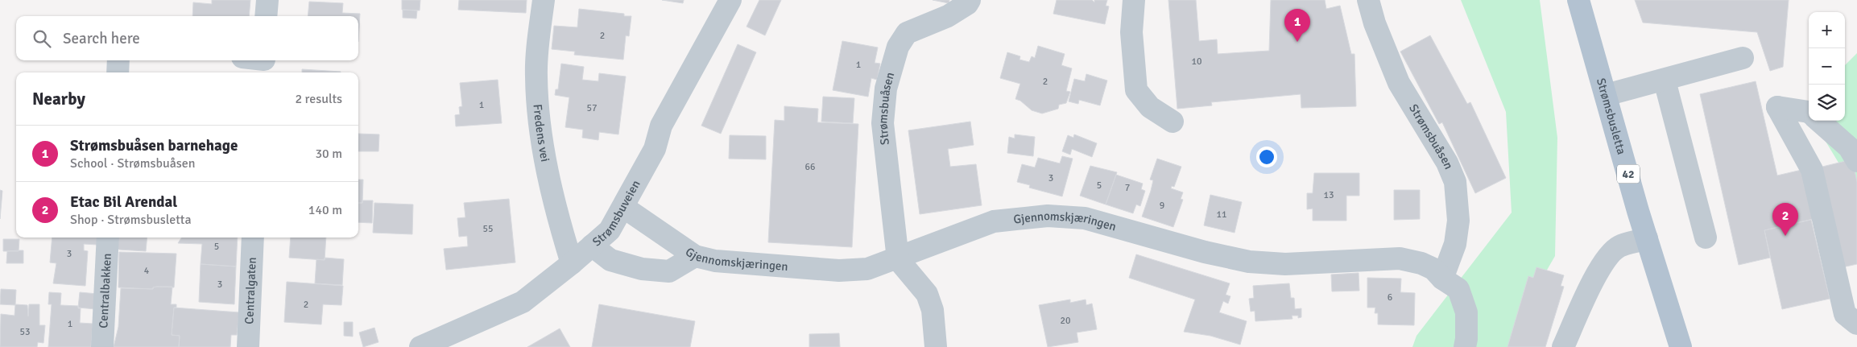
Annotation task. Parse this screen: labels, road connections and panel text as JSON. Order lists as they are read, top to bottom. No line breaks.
{"streets":{"main road":["Strømsbusletta","42"],"street":["Strømsbuåsen","Fredens vei","Strømsbuveien","Gjennomskjæringen","Centralbakken","Centralgaten"]},"crossings":[["Strømsbuåsen","Gjennomskjæringen"],["Fredens vei","Strømsbuveien"],["Strømsbuveien","Gjennomskjæringen"]],"house_numbers":["2","10","1","2","1","57","66","3","5","7","13","9","11","55","5","3","4","3","6","2","20","1","53"],"page":{"pins":["1","2"],"map_buttons":["+","−"],"search":"Search here","heading":["Nearby","2 results"],"list":[{"mark":"1","name":"Strømsbuåsen barnehage","note":"School · Strømsbuåsen","value":"30 m"},{"mark":"2","name":"Etac Bil Arendal","note":"Shop · Strømsbusletta","value":"140 m"}]}}
